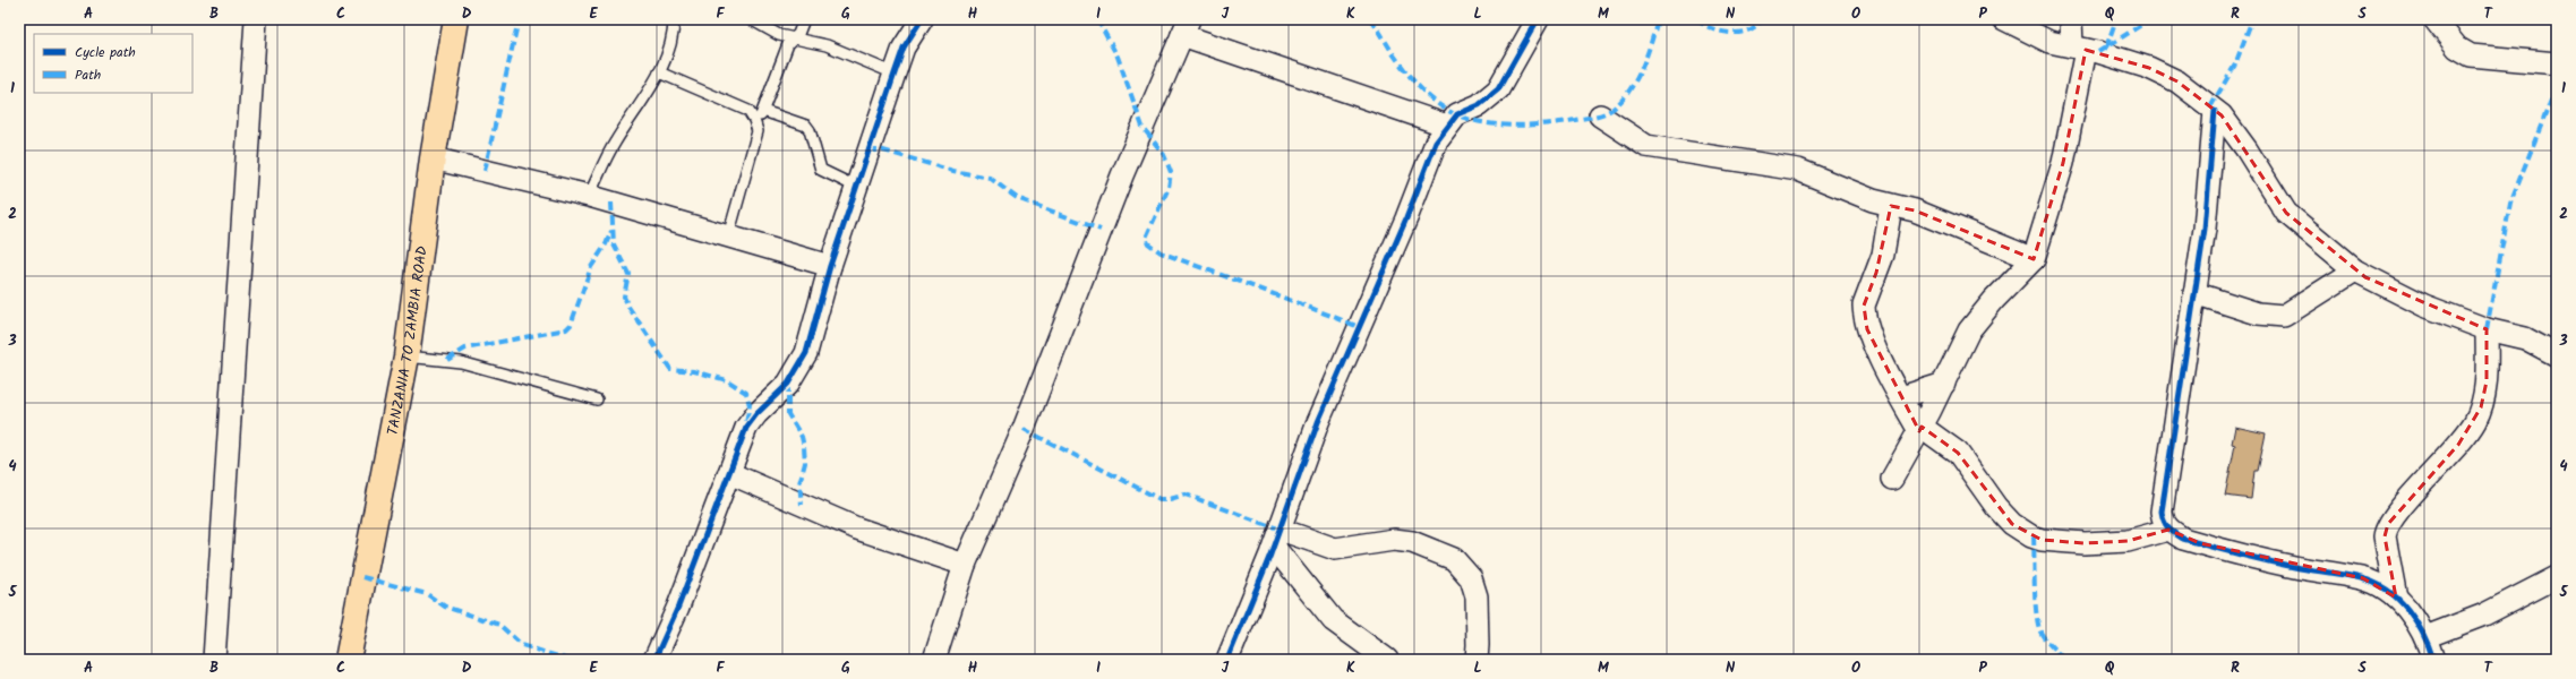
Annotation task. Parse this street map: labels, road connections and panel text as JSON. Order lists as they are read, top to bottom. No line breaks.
{"streets":{"highway":["TANZANIA TO ZAMBIA ROAD"]},"legend":["Cycle path","Path"],"grid":{"columns":["A","B","C","D","E","F","G","H","I","J","K","L","M","N","O","P","Q","R","S","T"],"rows":["1","2","3","4","5"]}}
